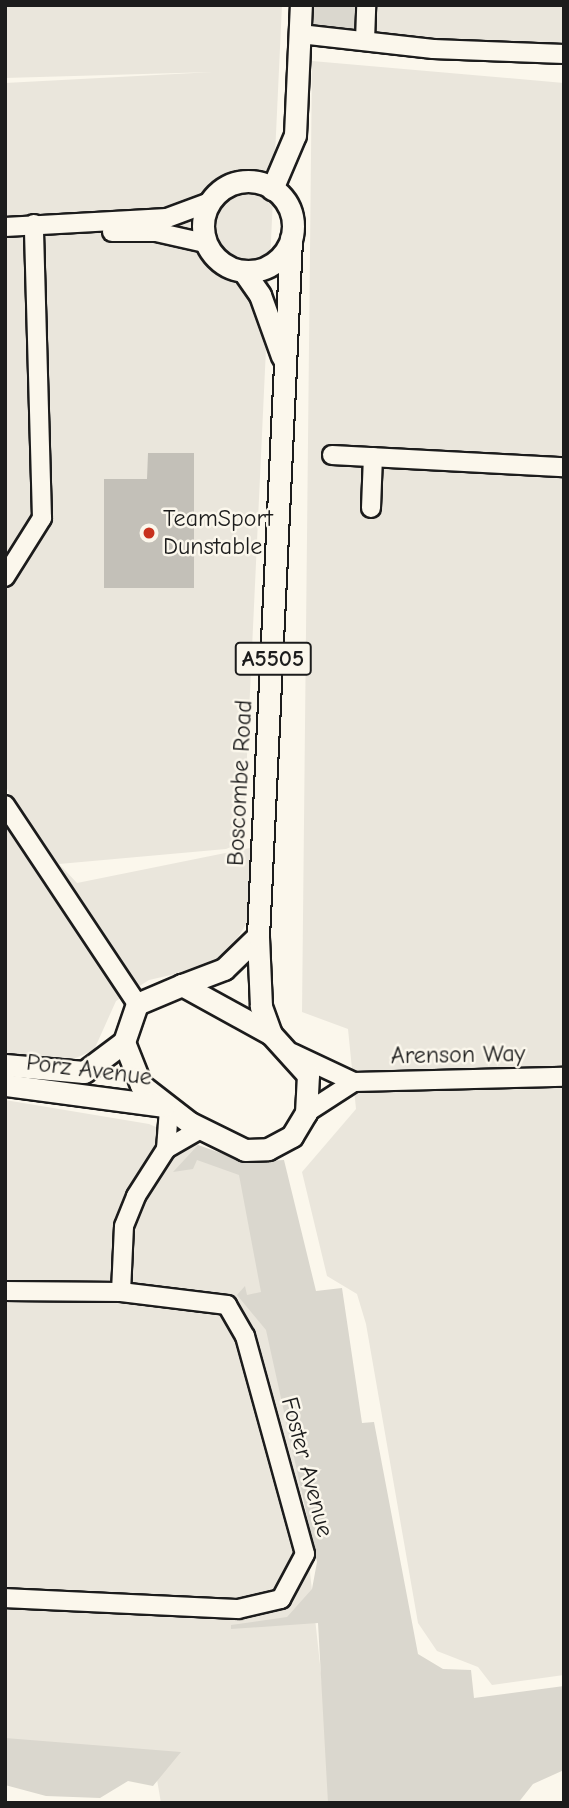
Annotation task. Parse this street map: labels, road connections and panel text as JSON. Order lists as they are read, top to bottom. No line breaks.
{"streets":{"main road":["A5505","Boscombe Road","Porz Avenue"],"street":["Arenson Way","Foster Avenue"]},"crossings":[["A5505","Boscombe Road"],["Boscombe Road","Arenson Way"],["Boscombe Road","Porz Avenue"],["Arenson Way","Porz Avenue"]],"places":["TeamSport Dunstable"]}
